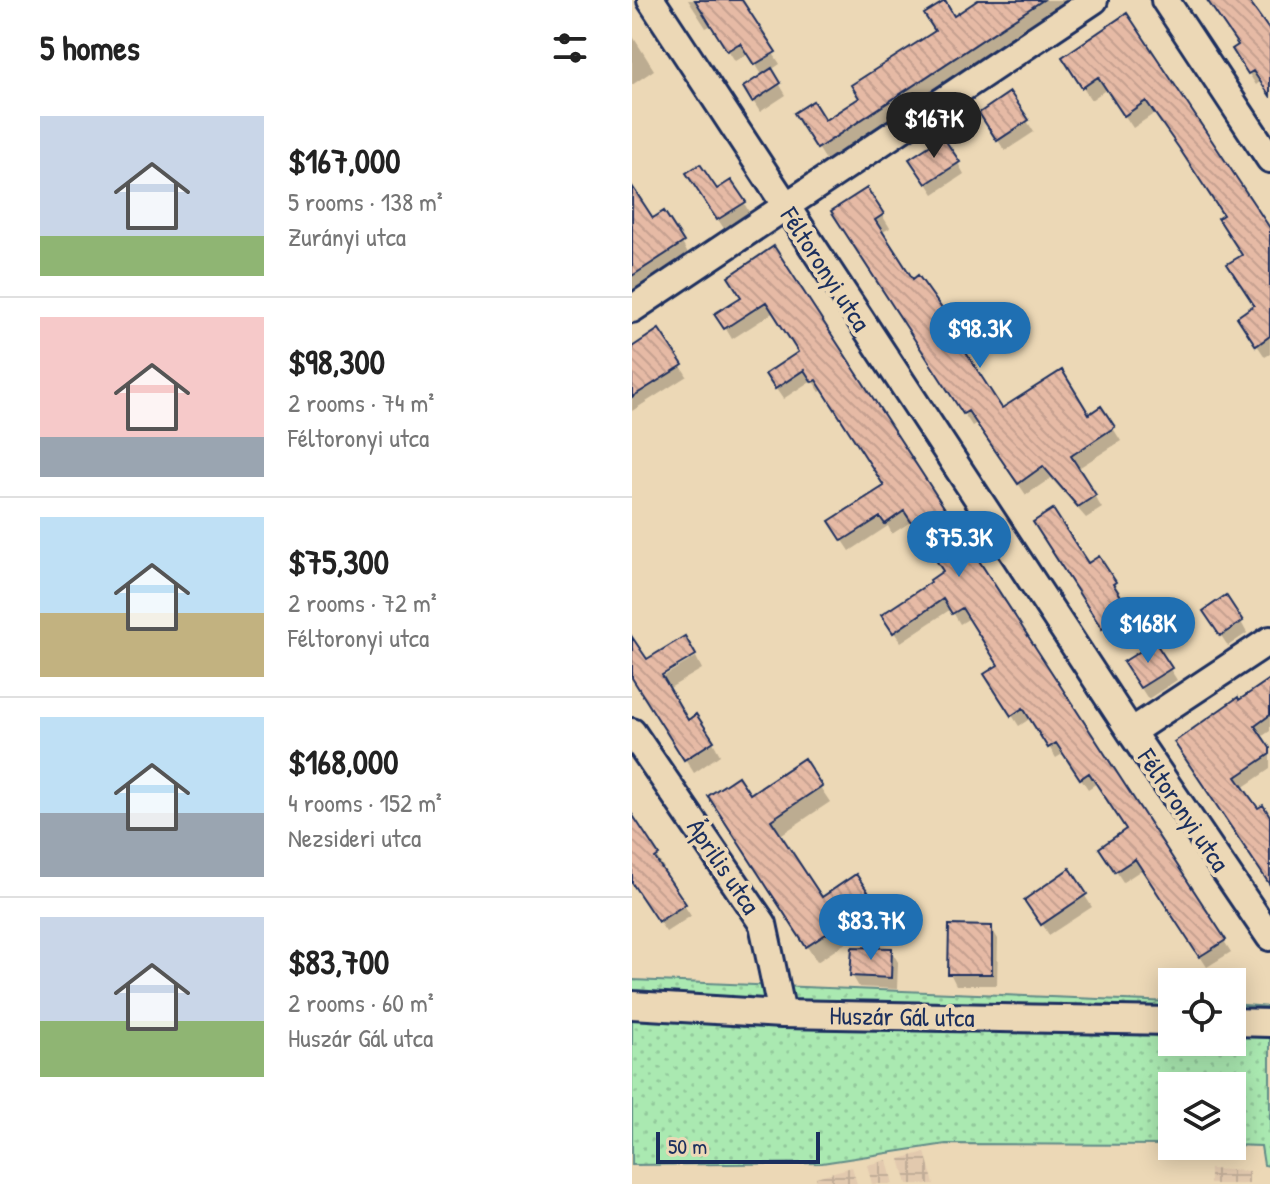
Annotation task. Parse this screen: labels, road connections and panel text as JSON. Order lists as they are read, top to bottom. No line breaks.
{"streets":{"street":["Féltoronyi utca","Április utca","Huszár Gál utca"]},"crossings":[["Április utca","Huszár Gál utca"]],"scale_bar":"50 m","page":{"heading":"5 homes","price":["$167K","$98.3K","$75.3K","$168K","$83.7K"],"list":[{"name":"$167,000","note":"5 rooms · 138 m² · Zurányi utca"},{"name":"$98,300","note":"2 rooms · 74 m² · Féltoronyi utca"},{"name":"$75,300","note":"2 rooms · 72 m² · Féltoronyi utca"},{"name":"$168,000","note":"4 rooms · 152 m² · Nezsideri utca"},{"name":"$83,700","note":"2 rooms · 60 m² · Huszár Gál utca"}],"scale":"50 m"}}
